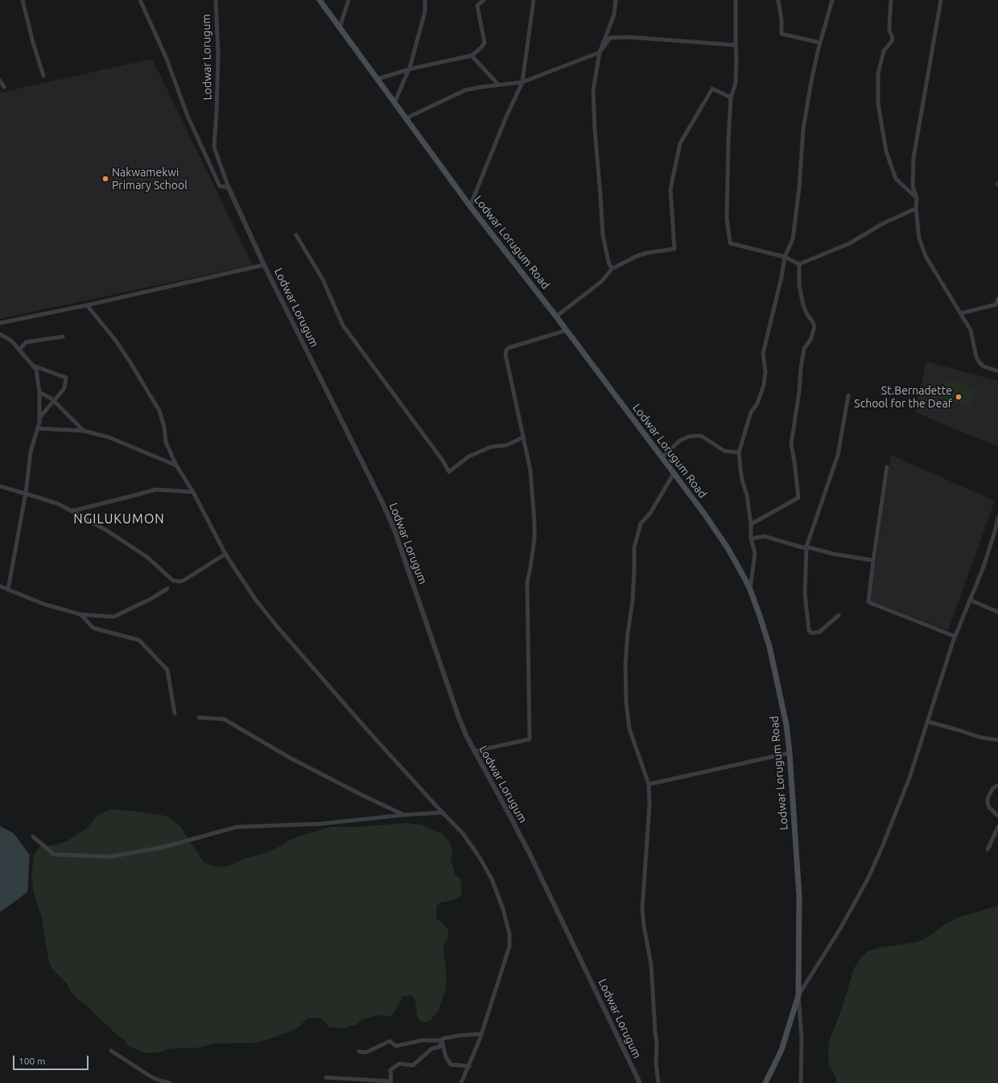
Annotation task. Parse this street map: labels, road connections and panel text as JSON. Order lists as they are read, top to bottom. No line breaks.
{"streets":{"main road":["Lodwar Lorugum Road"],"street":["Lodwar Lorugum"]},"districts":["NGILUKUMON"],"places":["Nakwamekwi Primary School","St.Bernadette School for the Deaf"],"scale_bar":"100 m"}
